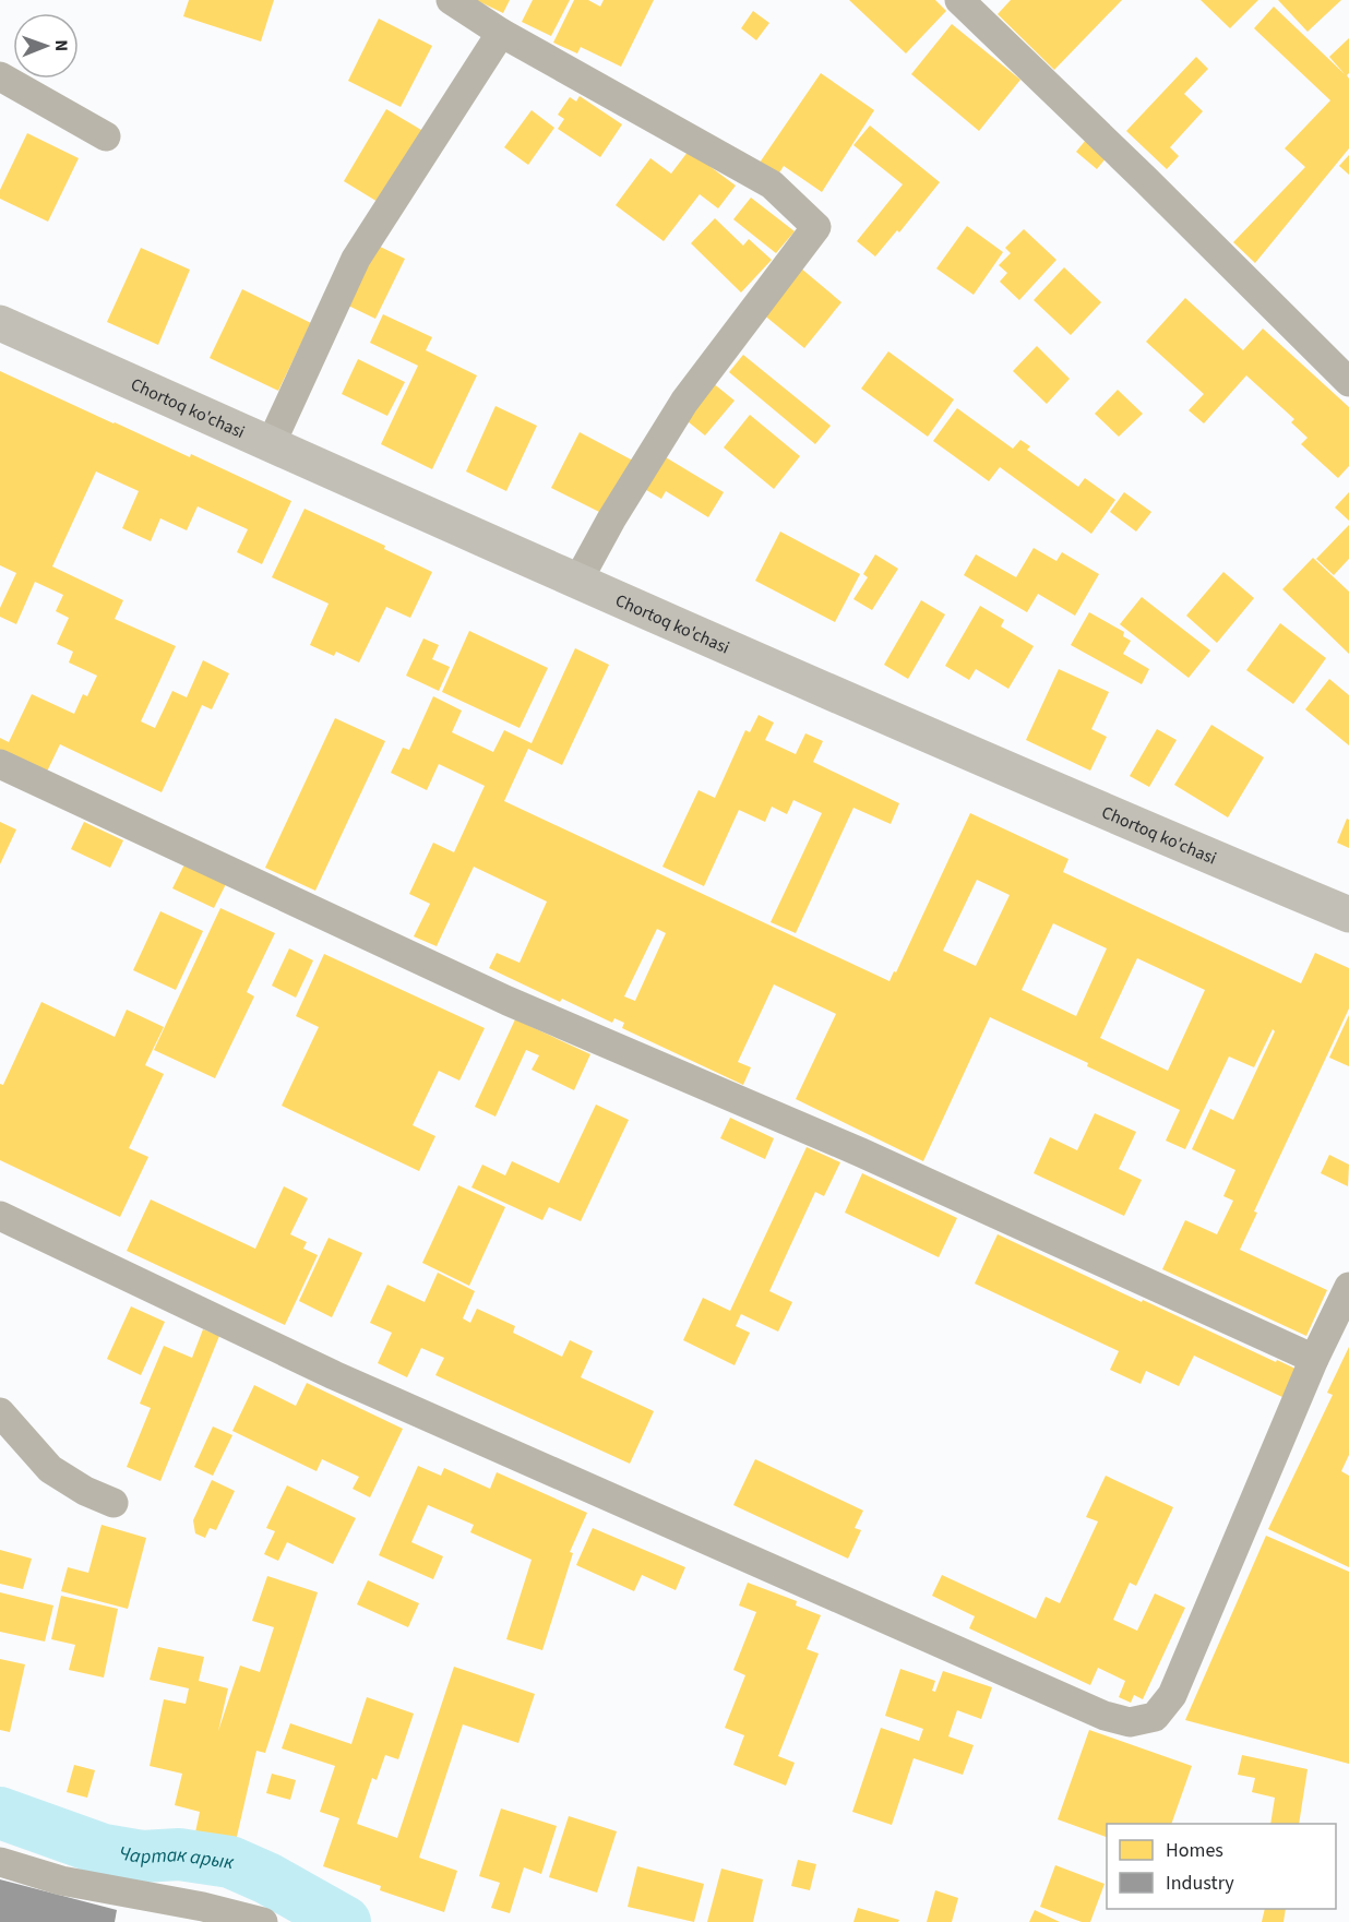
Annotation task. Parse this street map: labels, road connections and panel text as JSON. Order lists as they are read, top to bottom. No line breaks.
{"streets":{"street":["Chortoq ko'chasi"]},"water":["Чартак арык"],"legend":["Homes","Industry"],"north":"right"}
